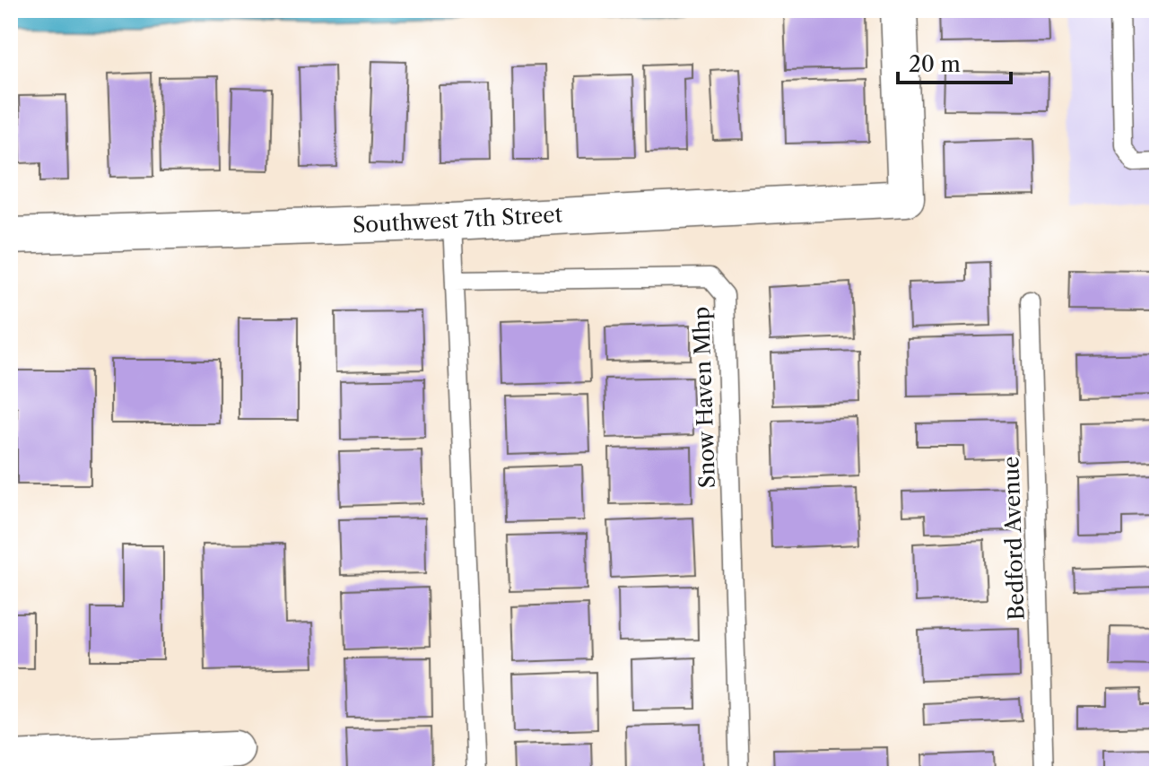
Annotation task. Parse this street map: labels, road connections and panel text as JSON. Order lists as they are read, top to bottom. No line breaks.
{"streets":{"street":["Southwest 7th Street"],"lane":["Snow Haven Mhp","Bedford Avenue"]},"scale_bar":"20 m"}
